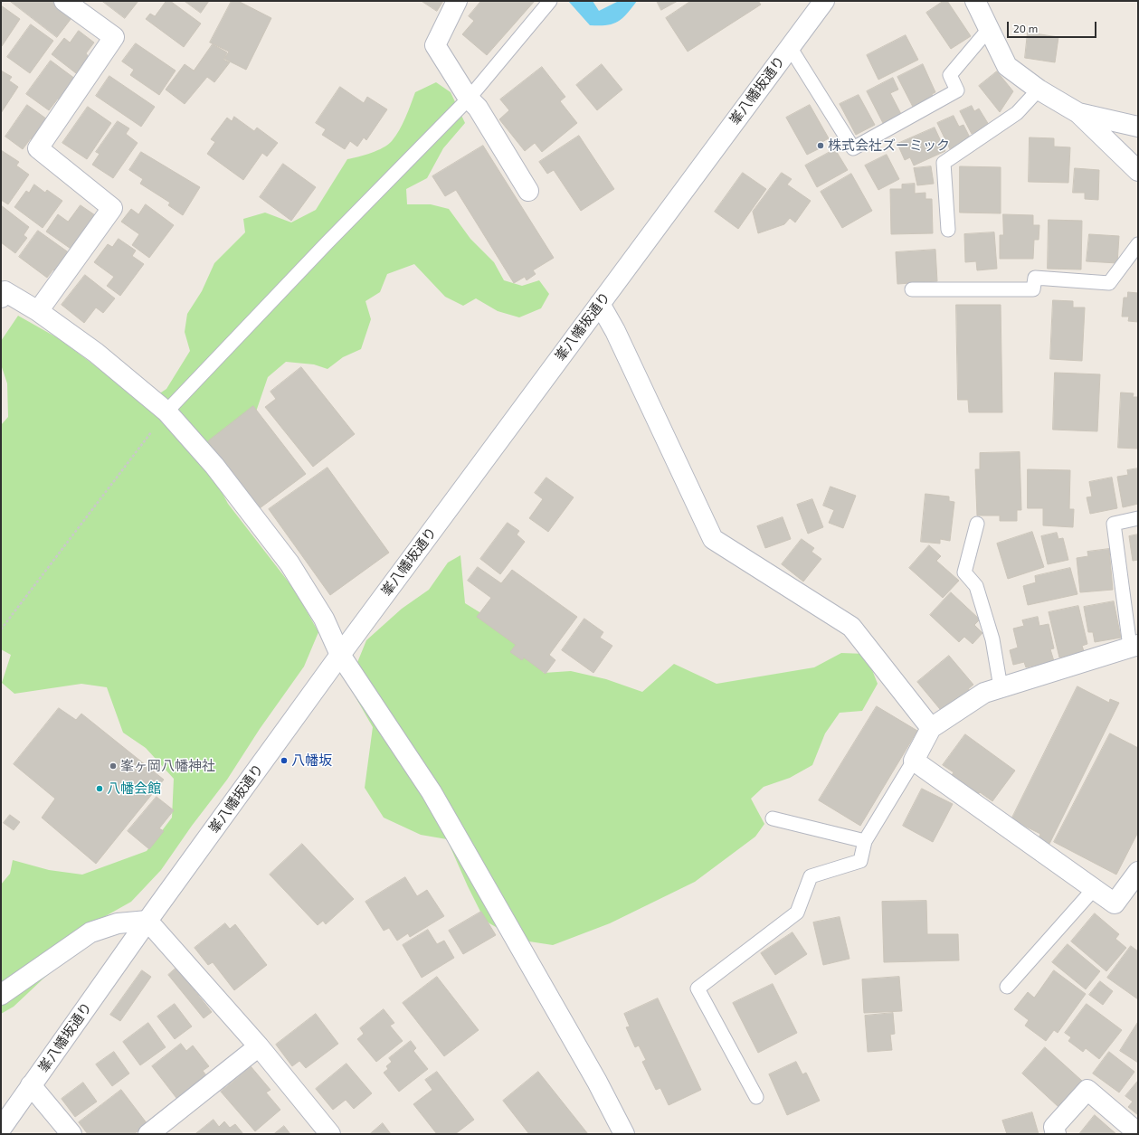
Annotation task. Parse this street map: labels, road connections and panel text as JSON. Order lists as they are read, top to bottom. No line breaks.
{"streets":{"street":["峯八幡坂通り"]},"places":["株式会社ズーミック","八幡坂","峯ヶ岡八幡神社","八幡会館"],"scale_bar":"20 m"}
